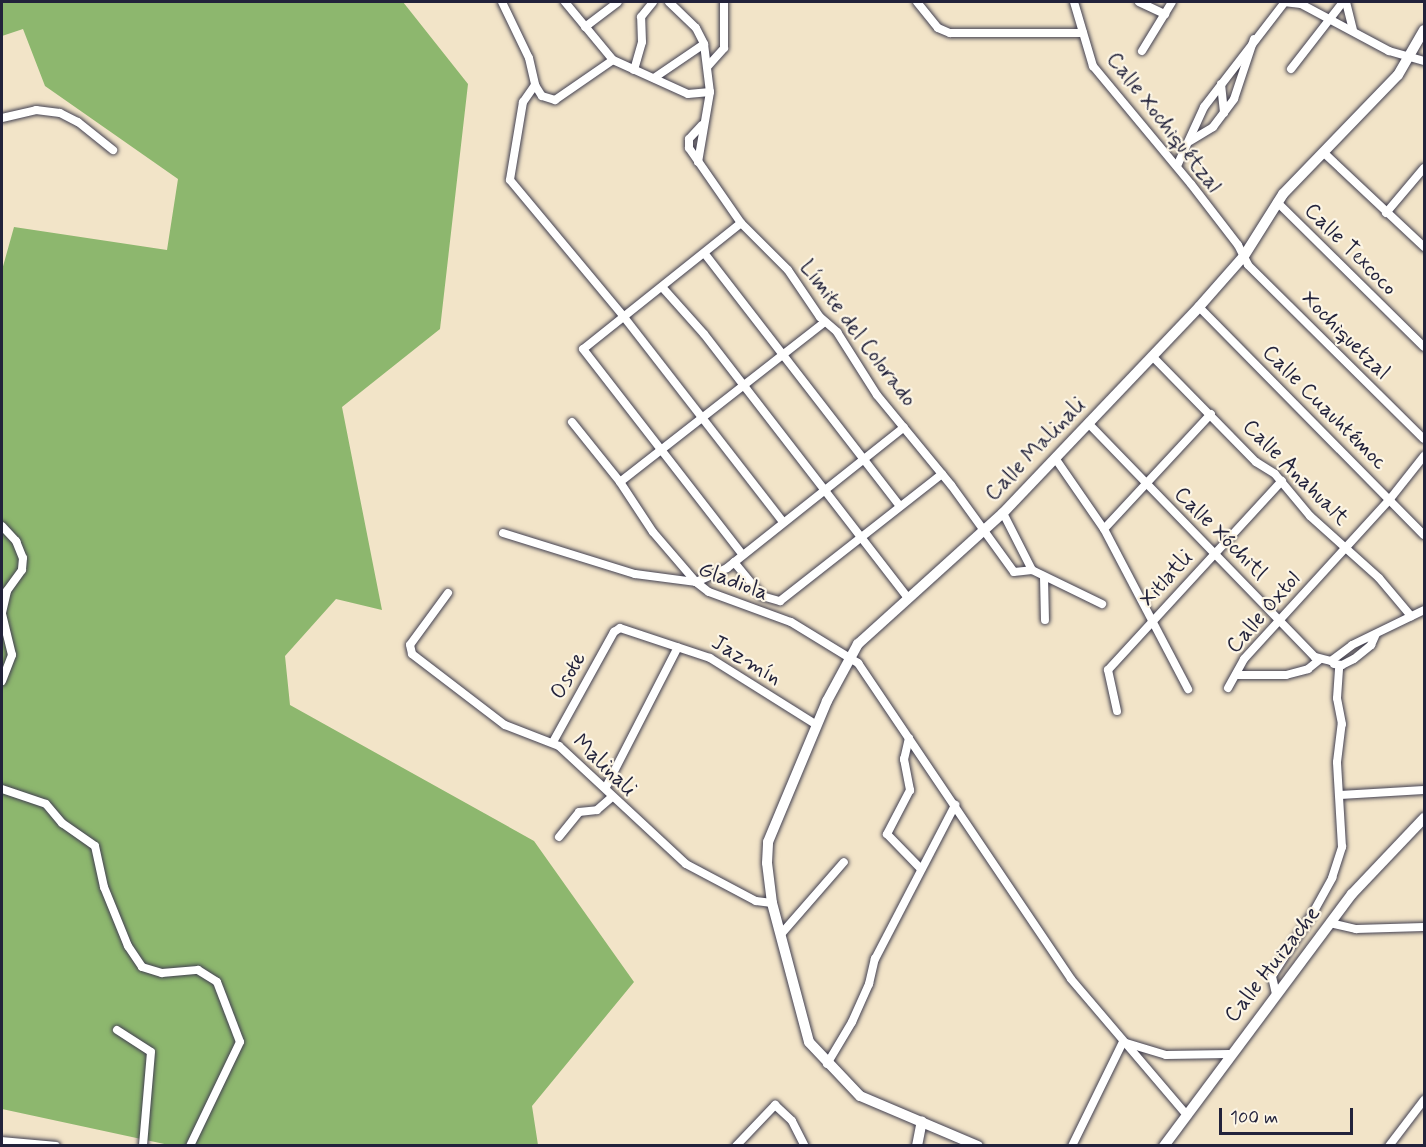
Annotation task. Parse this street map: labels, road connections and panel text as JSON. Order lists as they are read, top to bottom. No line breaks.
{"streets":{"street":["Calle Xochiquétzal","Calle Texcoco","Límite del Colorado","Xochiquetzal","Calle Cuauhtémoc","Calle Malinali","Calle Anahualt","Calle Xóchitl","Xitlatli","Gladiola","Calle Oxtol","Jazmín","Osote","Malinali","Calle Huizache"]},"crossings":[["Calle Xochiquétzal","Xochiquetzal"],["Calle Xochiquétzal","Calle Malinali"],["Calle Texcoco","Calle Malinali"],["Límite del Colorado","Calle Malinali"],["Xochiquetzal","Calle Malinali"],["Calle Cuauhtémoc","Calle Malinali"],["Calle Cuauhtémoc","Calle Oxtol"],["Calle Malinali","Calle Anahualt"],["Calle Malinali","Calle Xóchitl"],["Calle Malinali","Gladiola"],["Calle Malinali","Jazmín"],["Calle Malinali","Malinali"],["Calle Anahualt","Xitlatli"],["Calle Anahualt","Calle Oxtol"],["Calle Xóchitl","Xitlatli"],["Calle Xóchitl","Calle Oxtol"],["Jazmín","Osote"],["Osote","Malinali"]],"scale_bar":"100 m"}
